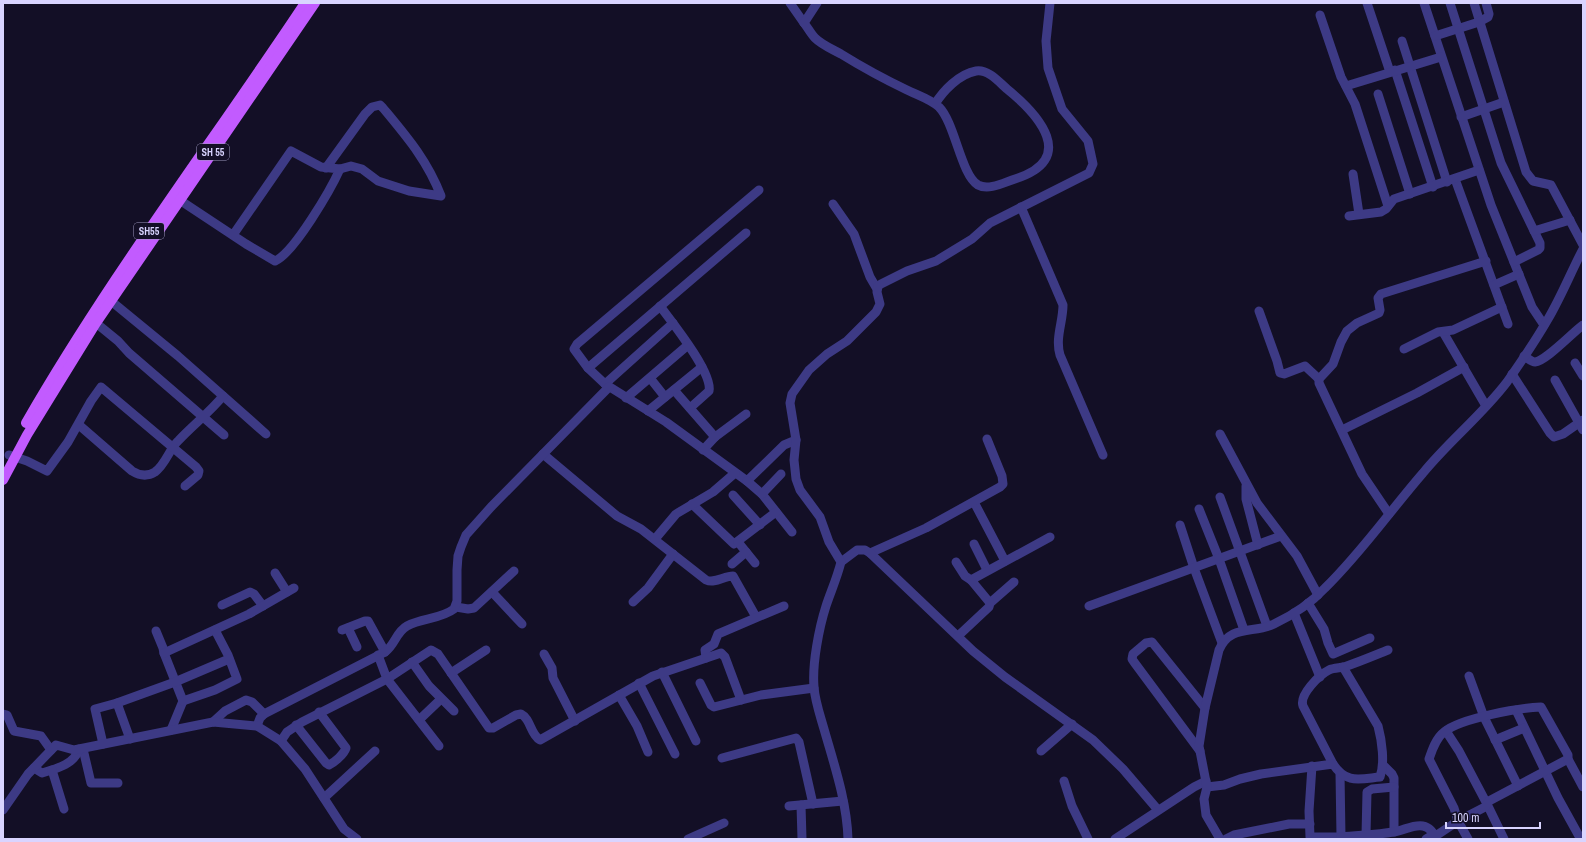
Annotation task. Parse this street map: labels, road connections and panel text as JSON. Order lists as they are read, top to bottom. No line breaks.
{"streets":{"main road":["SH55"]},"scale_bar":"100 m"}
